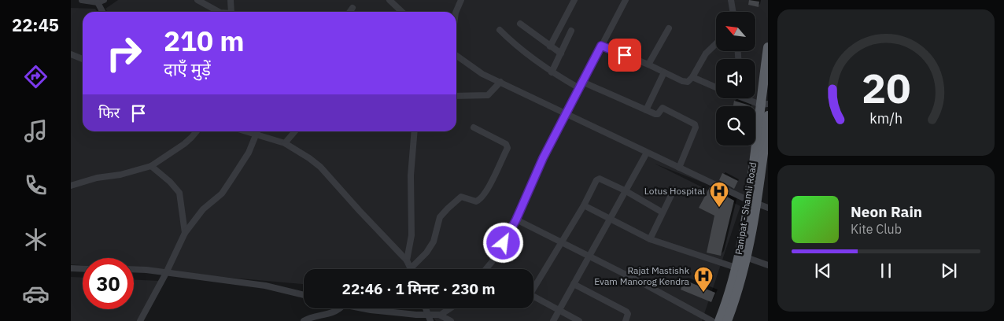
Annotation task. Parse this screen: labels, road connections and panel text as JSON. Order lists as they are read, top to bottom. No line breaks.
{"streets":{"highway":["Panipat - Shamli Road"]},"places":{"hospital":["Lotus Hospital","Rajat Mastishk Evam Manorog Kendra"]},"north":"top left","page":{"tabs":"22:45","turn":["210 m","दाएँ मुड़ें"],"then":"फिर","song":["Neon Rain","Kite Club"],"limit":"30","trip":"22:46 · 1 मिनट · 230 m","gauge":["20","km/h"]}}
